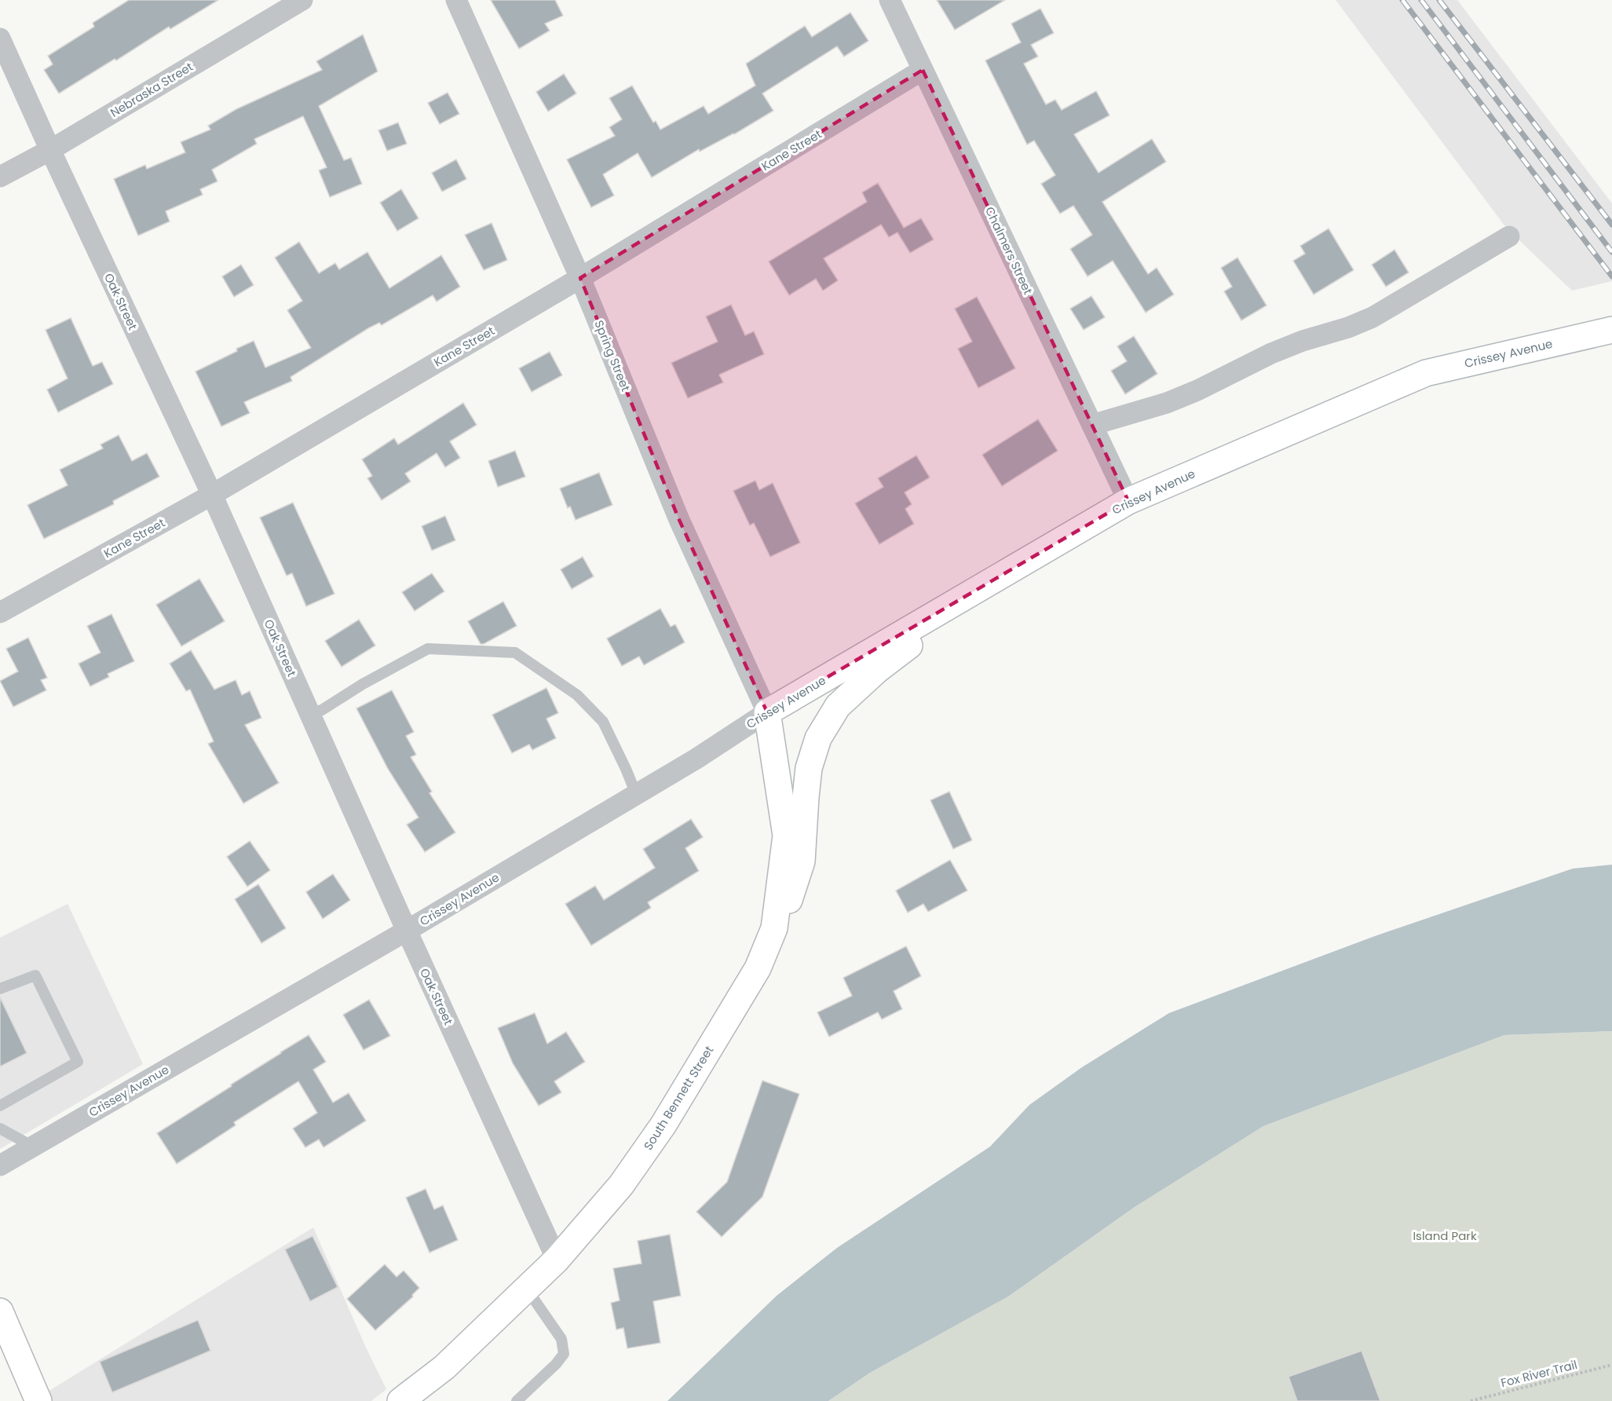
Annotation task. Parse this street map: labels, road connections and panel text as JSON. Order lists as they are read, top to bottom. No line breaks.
{"streets":{"main road":["Crissey Avenue","South Bennett Street"],"street":["Nebraska Street","Kane Street","Chalmers Street","Oak Street","Spring Street"],"path":["Fox River Trail"]},"crossings":[["Nebraska Street","Oak Street"],["Kane Street","Chalmers Street"],["Kane Street","Oak Street"],["Kane Street","Spring Street"],["Chalmers Street","Crissey Avenue"],["Oak Street","Crissey Avenue"],["Oak Street","South Bennett Street"],["Crissey Avenue","Spring Street"],["Crissey Avenue","South Bennett Street"],["Spring Street","South Bennett Street"]],"parks":["Island Park"]}
